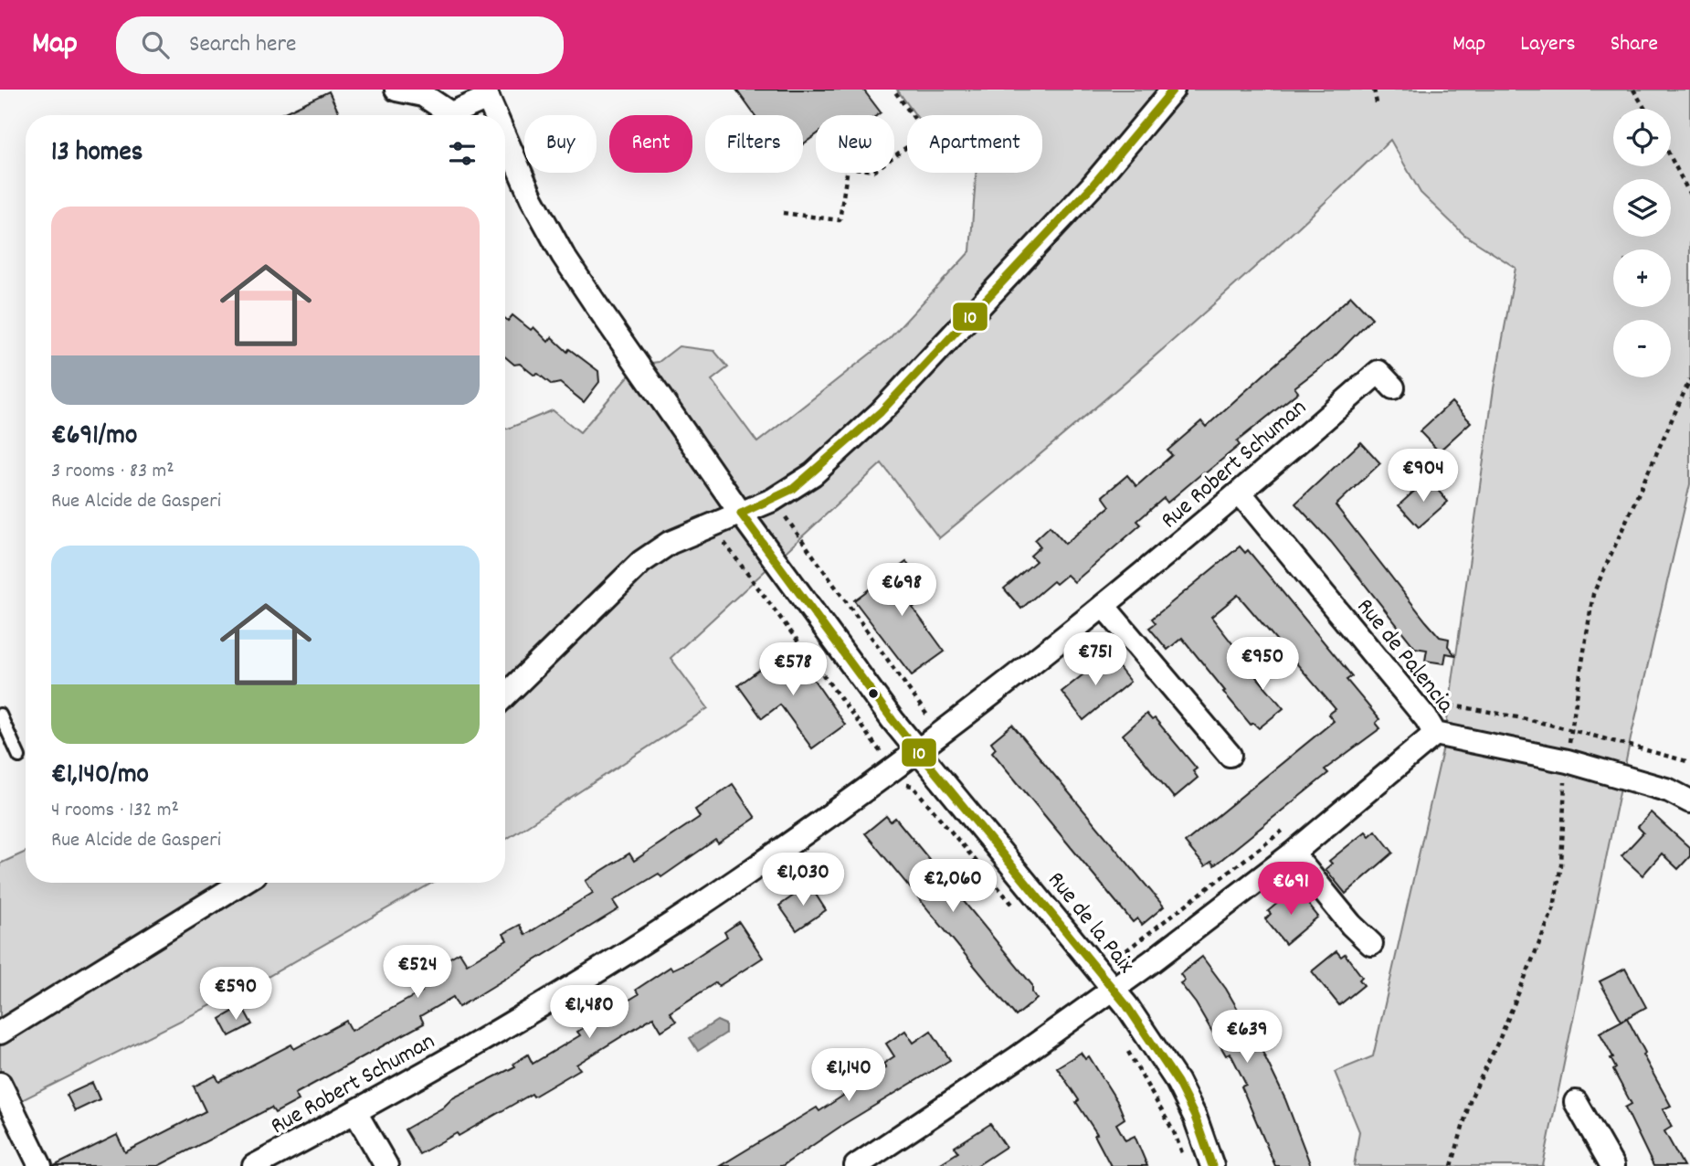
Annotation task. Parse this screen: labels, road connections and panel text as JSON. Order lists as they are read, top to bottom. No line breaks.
{"streets":{"street":["Rue Robert Schuman","Rue de Palencia","Rue de la Paix"]},"crossings":[["Rue Robert Schuman","Rue de Palencia"],["Rue Robert Schuman","Rue de la Paix"]],"lines":["transit line 10"],"page":{"header":"Map","search":"Search here","nav":["Map","Layers","Share"],"map_buttons":["+","−"],"chip":["Buy","Rent","Filters","New","Apartment"],"heading":"13 homes","list":[{"name":"€691/mo","note":"3 rooms · 83 m² · Rue Alcide de Gasperi"},{"name":"€1,140/mo","note":"4 rooms · 132 m² · Rue Alcide de Gasperi"}],"price":["€904","€698","€751","€950","€578","€1,030","€2,060","€691","€524","€590","€1,480","€639","€1,140"]}}
